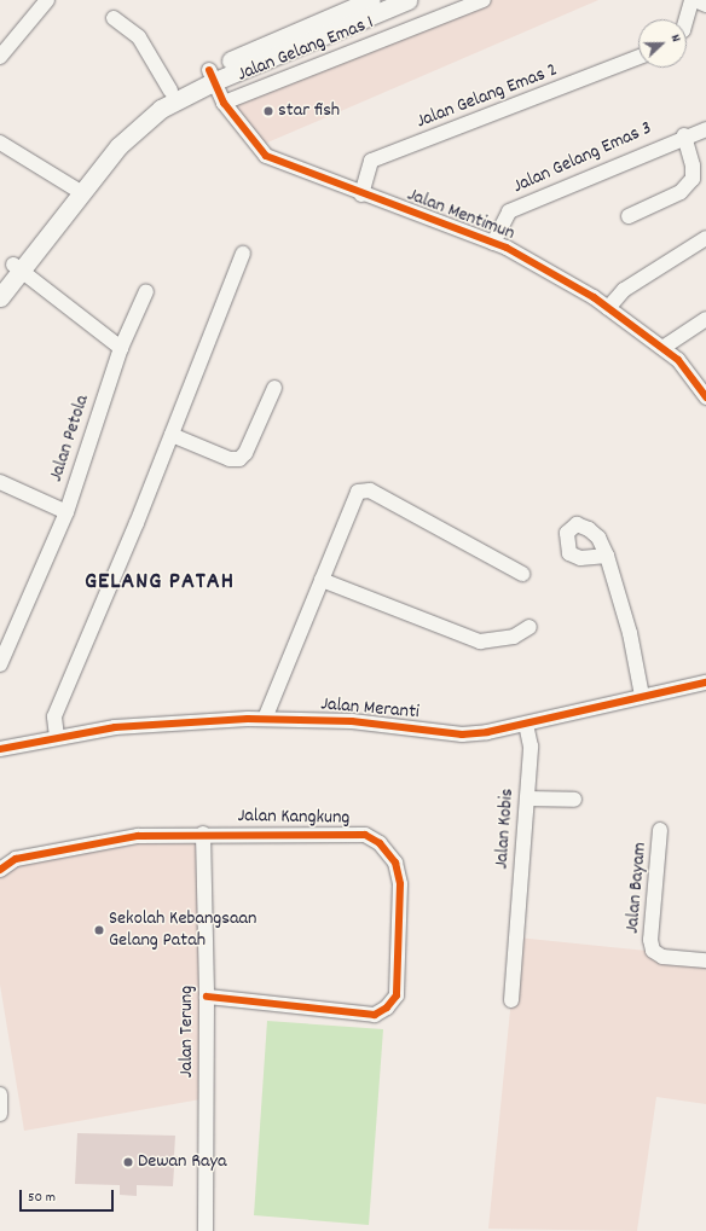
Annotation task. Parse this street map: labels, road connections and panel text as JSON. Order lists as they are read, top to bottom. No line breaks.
{"streets":{"street":["Jalan Gelang Emas 1","Jalan Gelang Emas 2","Jalan Gelang Emas 3","Jalan Mentimun","Jalan Petola","Jalan Meranti","Jalan Kangkung","Jalan Kobis","Jalan Bayam","Jalan Terung"]},"crossings":[["Jalan Gelang Emas 1","Jalan Mentimun"],["Jalan Gelang Emas 2","Jalan Mentimun"],["Jalan Gelang Emas 3","Jalan Mentimun"],["Jalan Meranti","Jalan Kobis"],["Jalan Kangkung","Jalan Terung"]],"districts":["GELANG PATAH"],"places":["star fish","Sekolah Kebangsaan Gelang Patah","Dewan Raya"],"scale_bar":"50 m","north":"right"}
